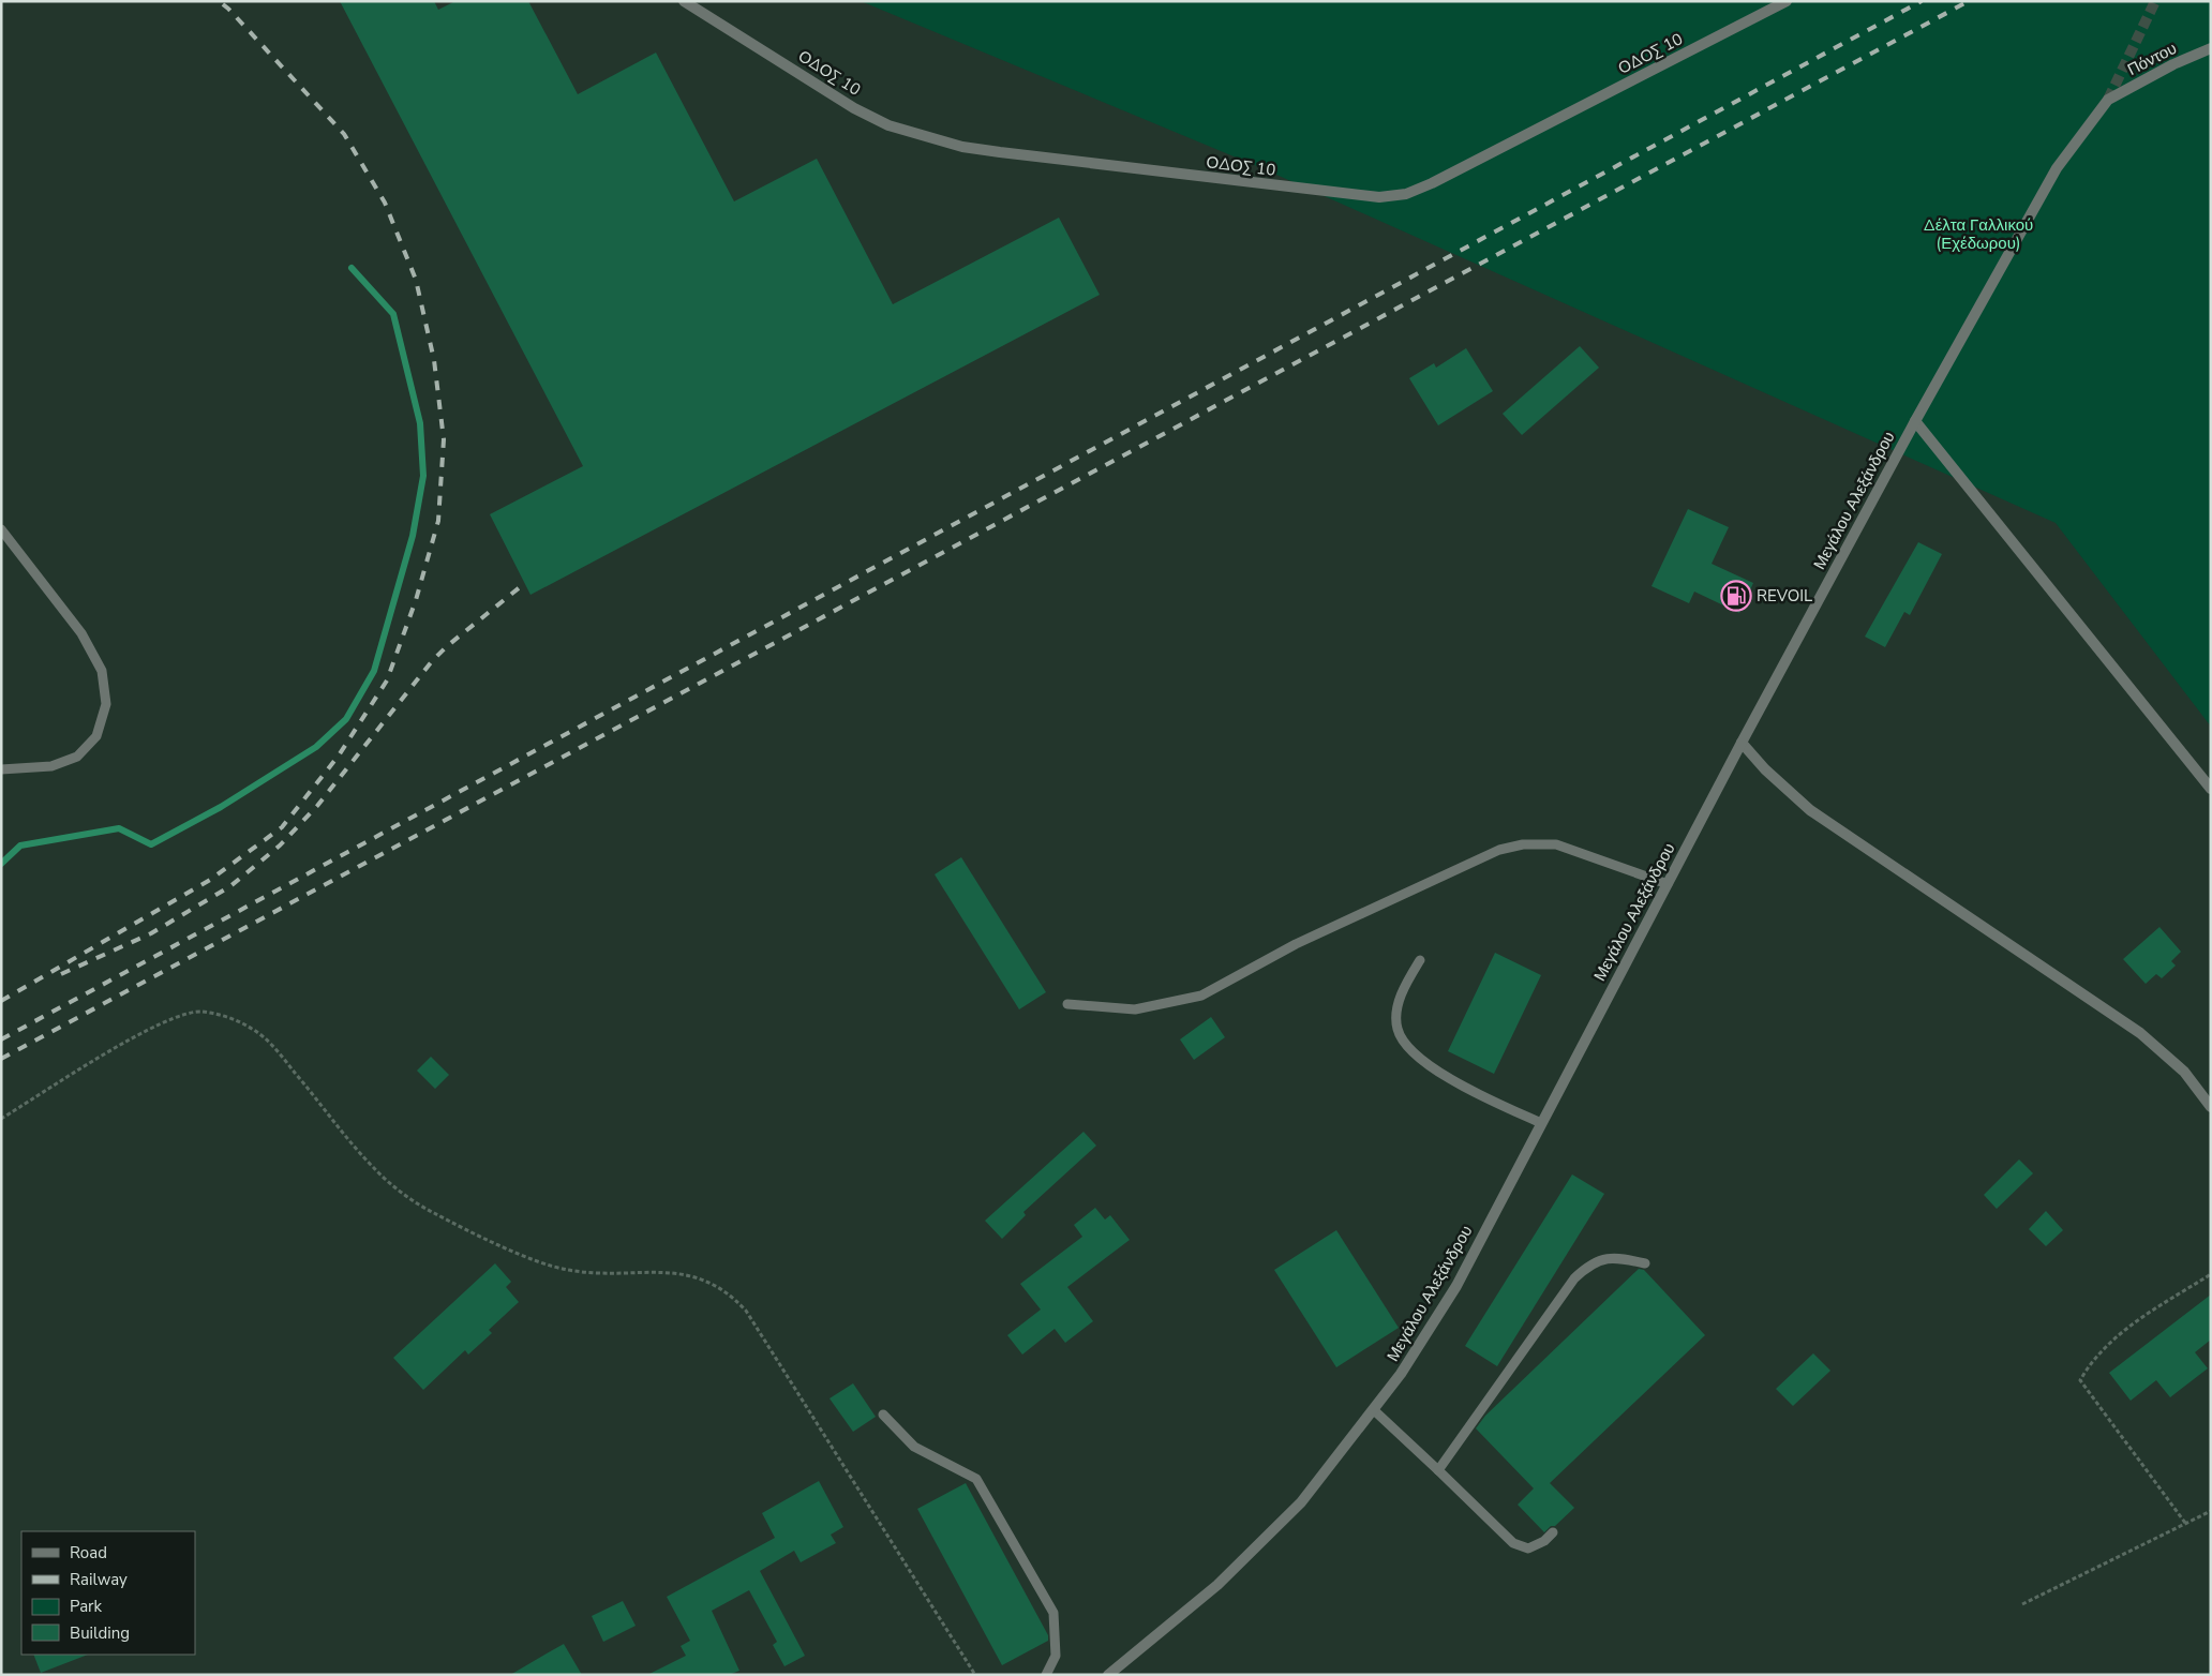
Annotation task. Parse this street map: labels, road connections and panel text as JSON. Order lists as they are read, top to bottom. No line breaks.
{"streets":{"street":["ΟΔΟΣ 10","Πόντου","Μεγάλου Αλεξάνδρου"]},"crossings":[["Πόντου","Μεγάλου Αλεξάνδρου"]],"parks":["Δέλτα Γαλλικού (Εχέδωρου)"],"places":{"fuel station":["REVOIL"]},"legend":["Road","Railway","Park","Building"]}
